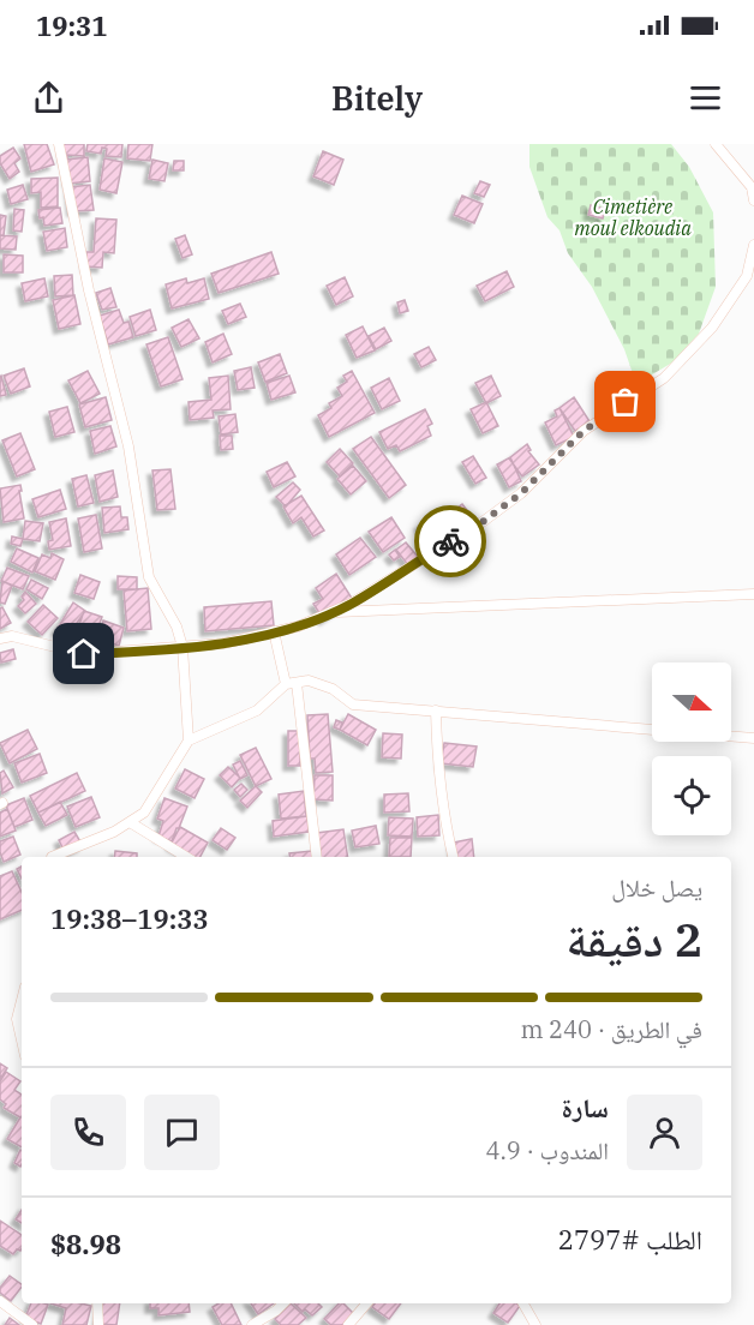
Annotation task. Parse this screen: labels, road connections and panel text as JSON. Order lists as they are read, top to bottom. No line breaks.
{"parks":["Cimetière moul elkoudia"],"north":"right","page":{"status":"19:31","header":"Bitely","heading":["2 دقيقة","يصل خلال","19:33–19:38"],"panel":["سارة","المندوب · 4.9","الطلب #2797","$8.98"],"bar":"في الطريق · 240 m"}}
